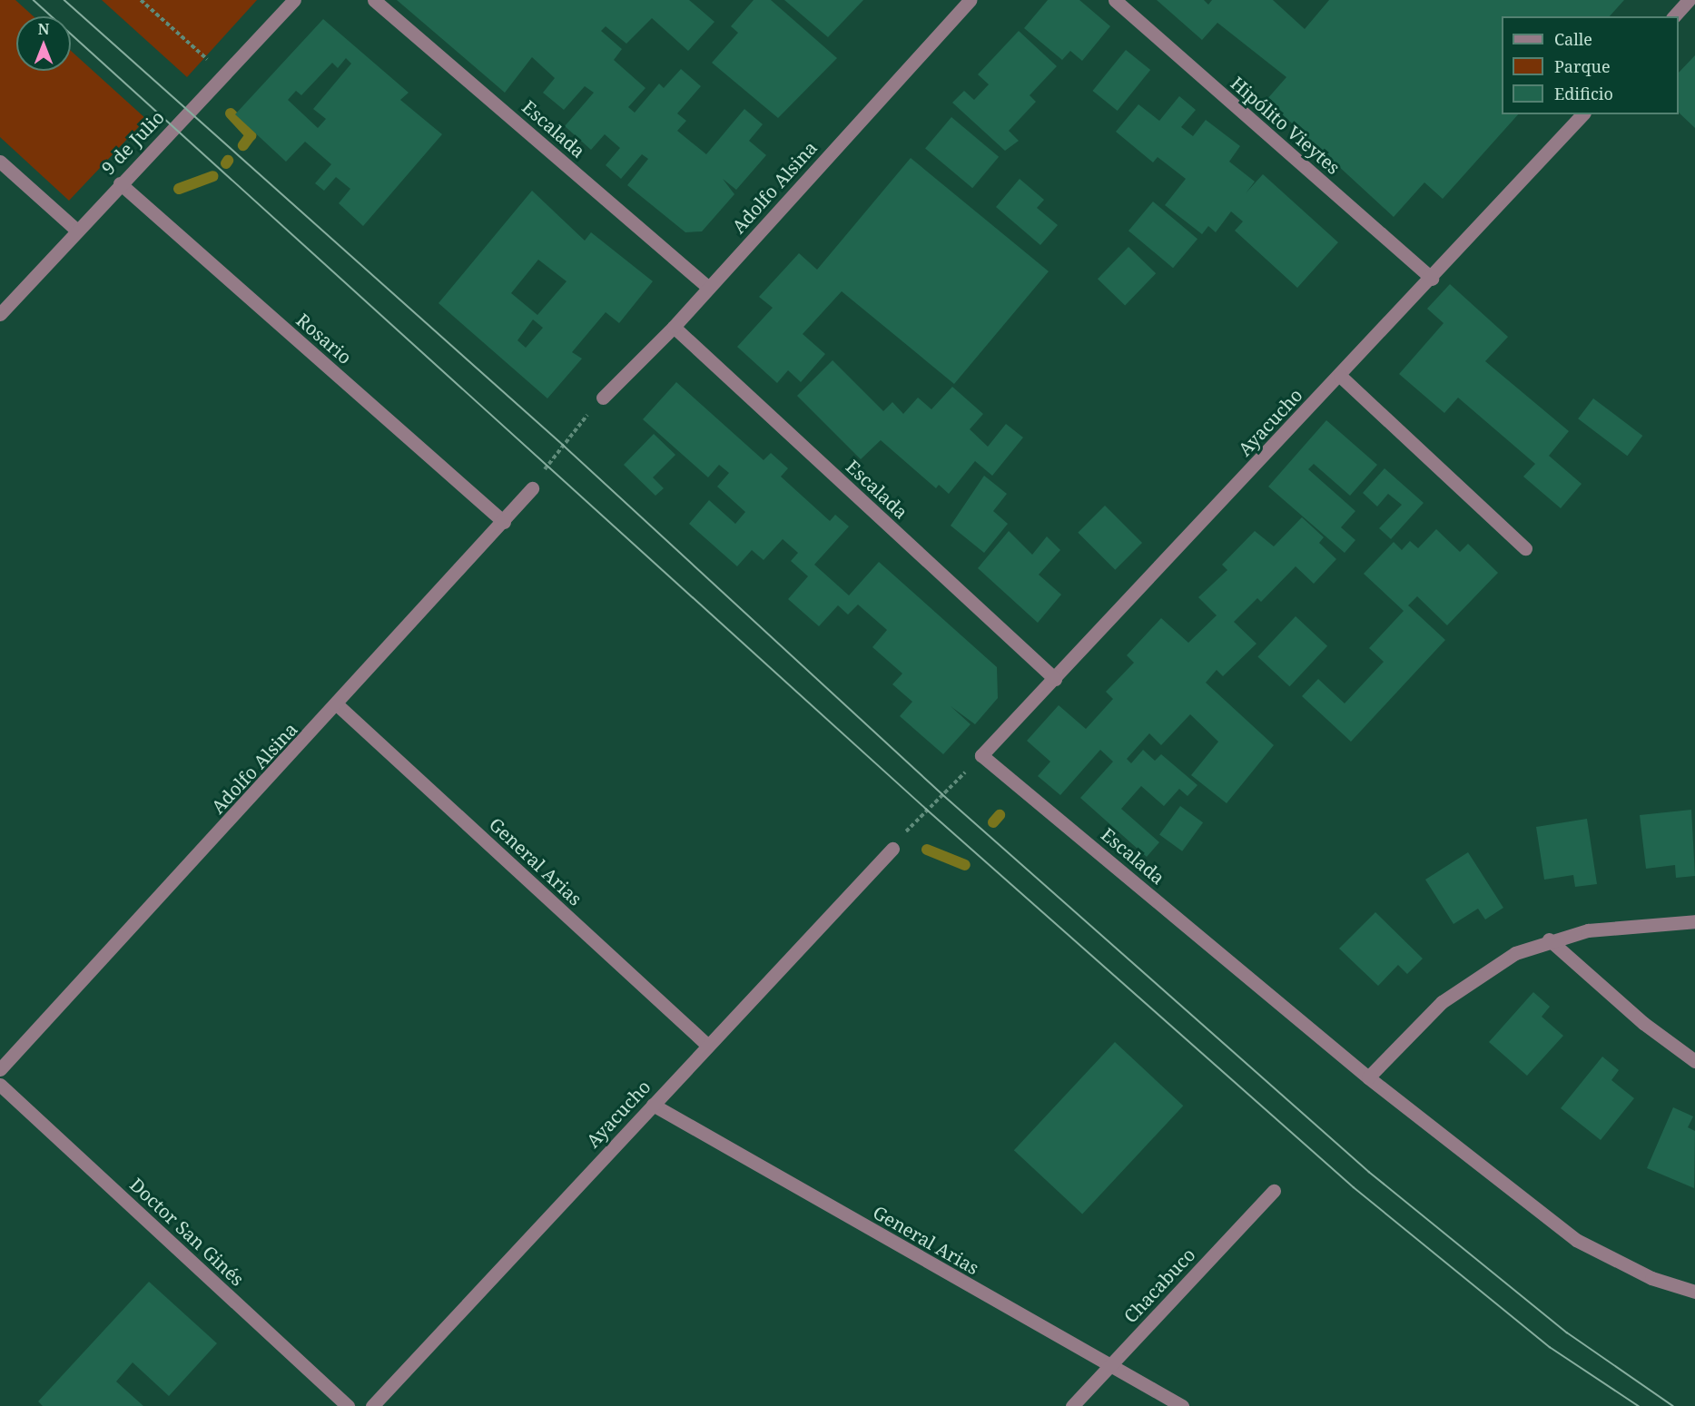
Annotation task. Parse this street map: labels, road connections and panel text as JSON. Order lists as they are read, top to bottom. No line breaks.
{"streets":{"street":["Hipólito Vieytes","Escalada","9 de Julio","Adolfo Alsina","Rosario","Ayacucho","General Arias","Doctor San Ginés","Chacabuco"]},"crossings":[["Hipólito Vieytes","Ayacucho"],["Escalada","Adolfo Alsina"],["Escalada","Ayacucho"],["9 de Julio","Rosario"],["Adolfo Alsina","Rosario"],["Adolfo Alsina","General Arias"],["Ayacucho","General Arias"],["General Arias","Chacabuco"]],"legend":["Calle","Parque","Edificio"],"north":"top"}
